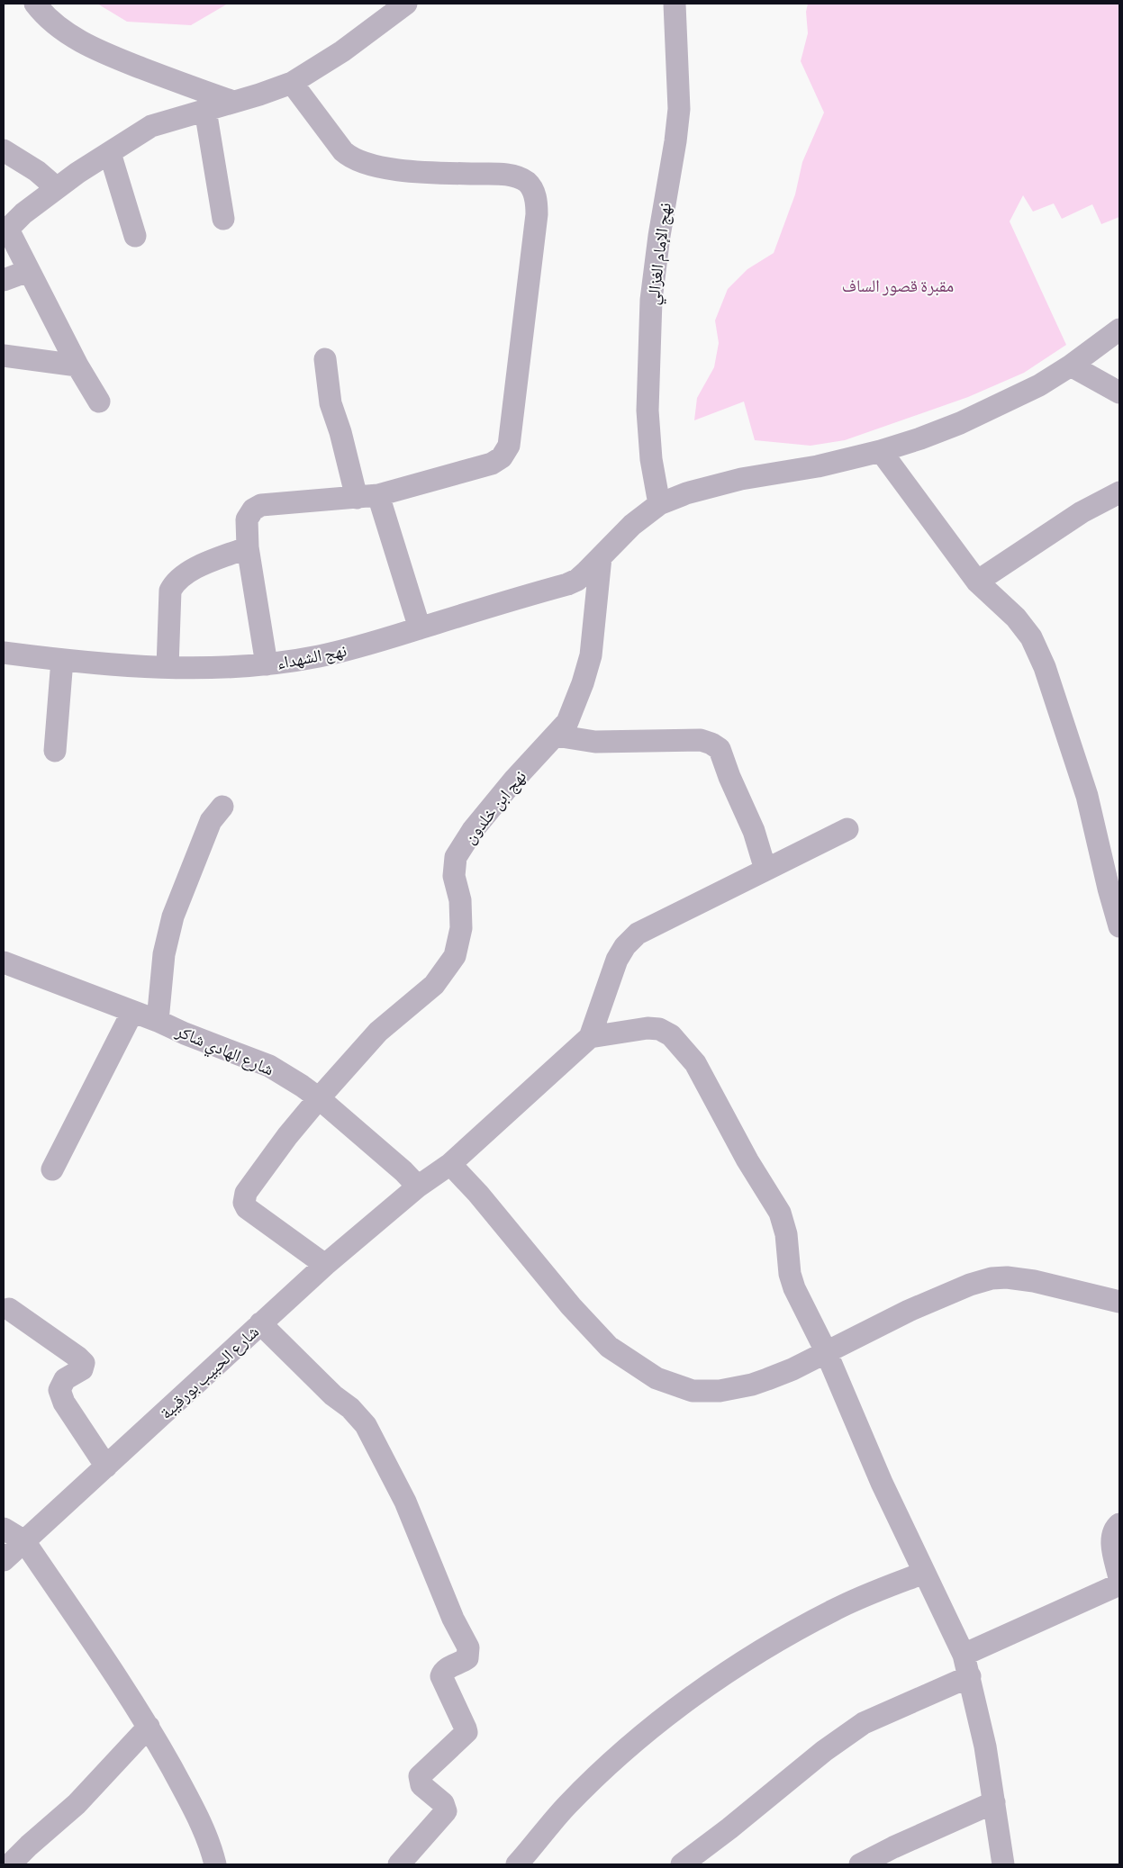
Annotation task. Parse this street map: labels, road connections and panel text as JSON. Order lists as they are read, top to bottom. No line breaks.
{"streets":{"street":["نهج الإمام الغزالي","نهج الشهداء","نهج ابن خلدون","شارع الهادي شاكر","شارع الحبيب بورقيبة"]},"crossings":[["نهج الإمام الغزالي","نهج الشهداء"],["نهج الشهداء","نهج ابن خلدون"],["نهج ابن خلدون","شارع الهادي شاكر"],["نهج ابن خلدون","شارع الحبيب بورقيبة"],["شارع الهادي شاكر","شارع الحبيب بورقيبة"]],"parks":["مقبرة قصور الساف"]}
